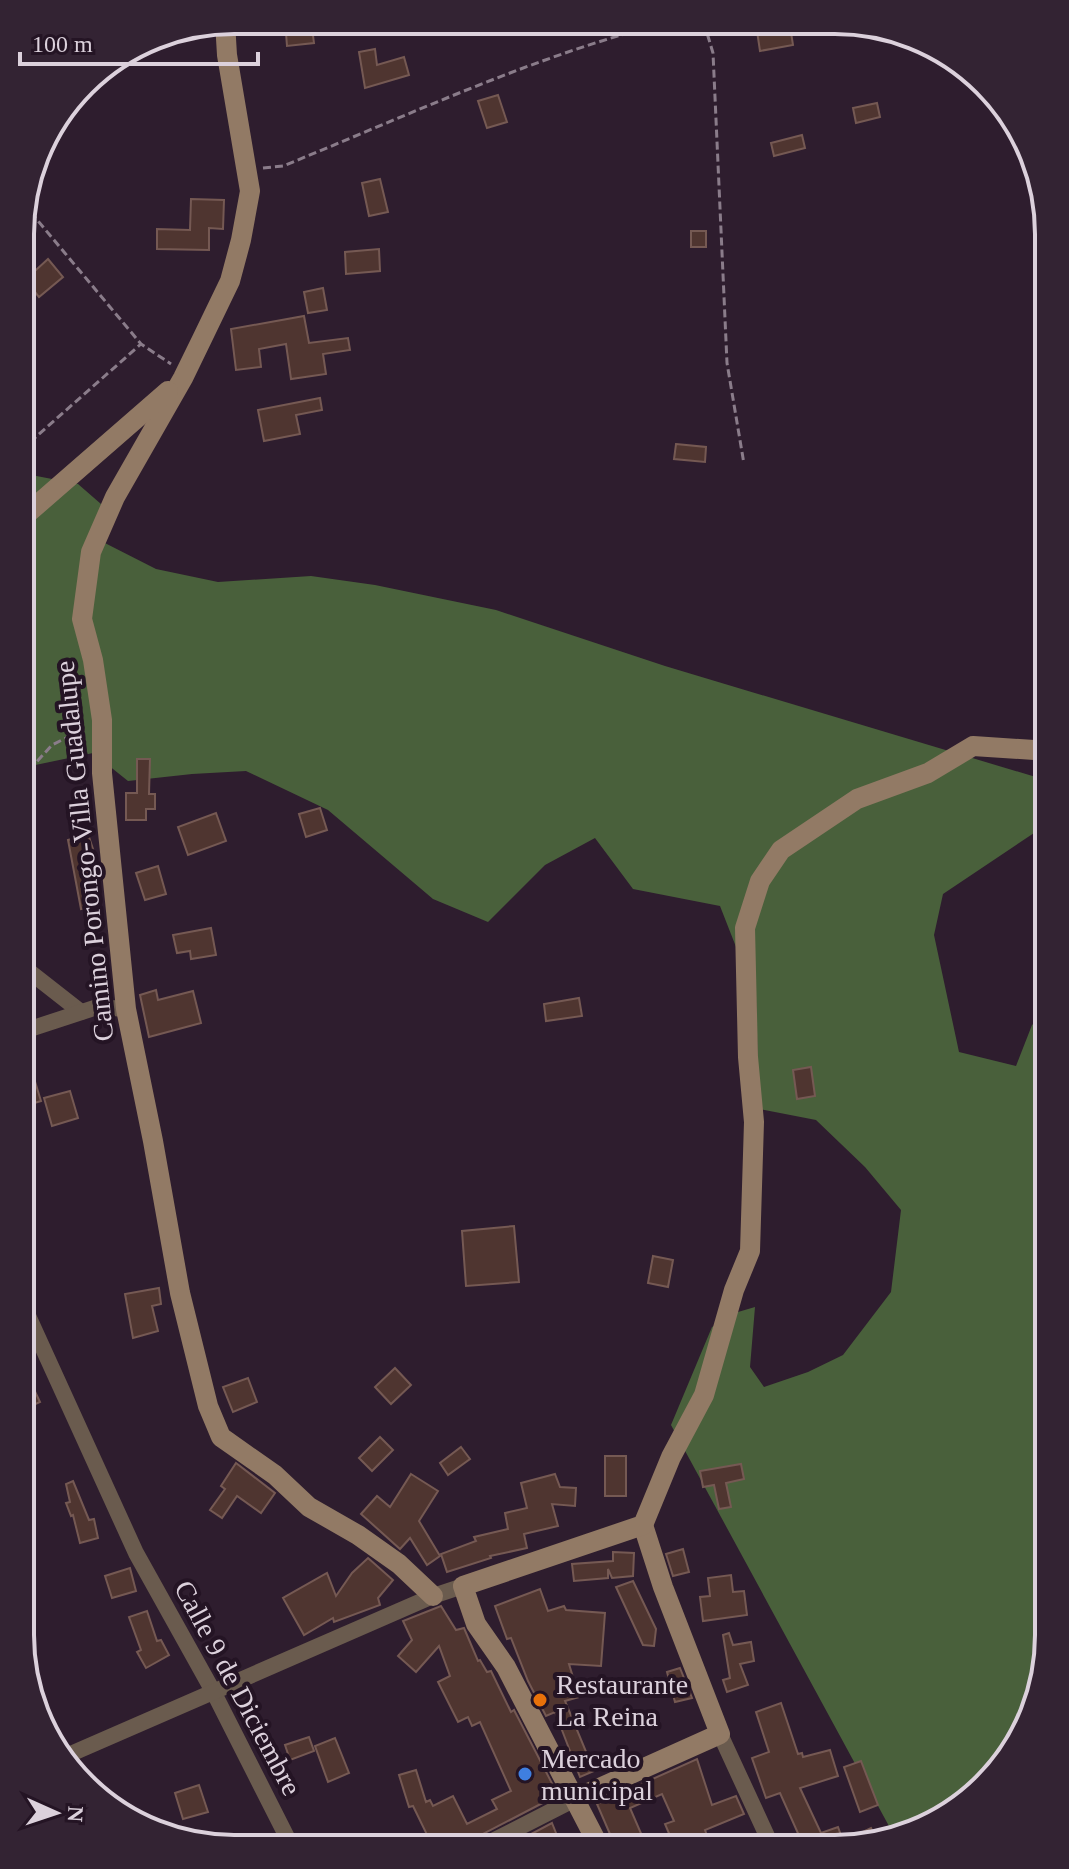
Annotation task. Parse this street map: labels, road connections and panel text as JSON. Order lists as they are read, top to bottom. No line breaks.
{"streets":{"street":["Camino Porongo-Villa Guadalupe","Calle 9 de Diciembre"]},"places":["Restaurante La Reina","Mercado municipal"],"scale_bar":"100 m","north":"right"}
